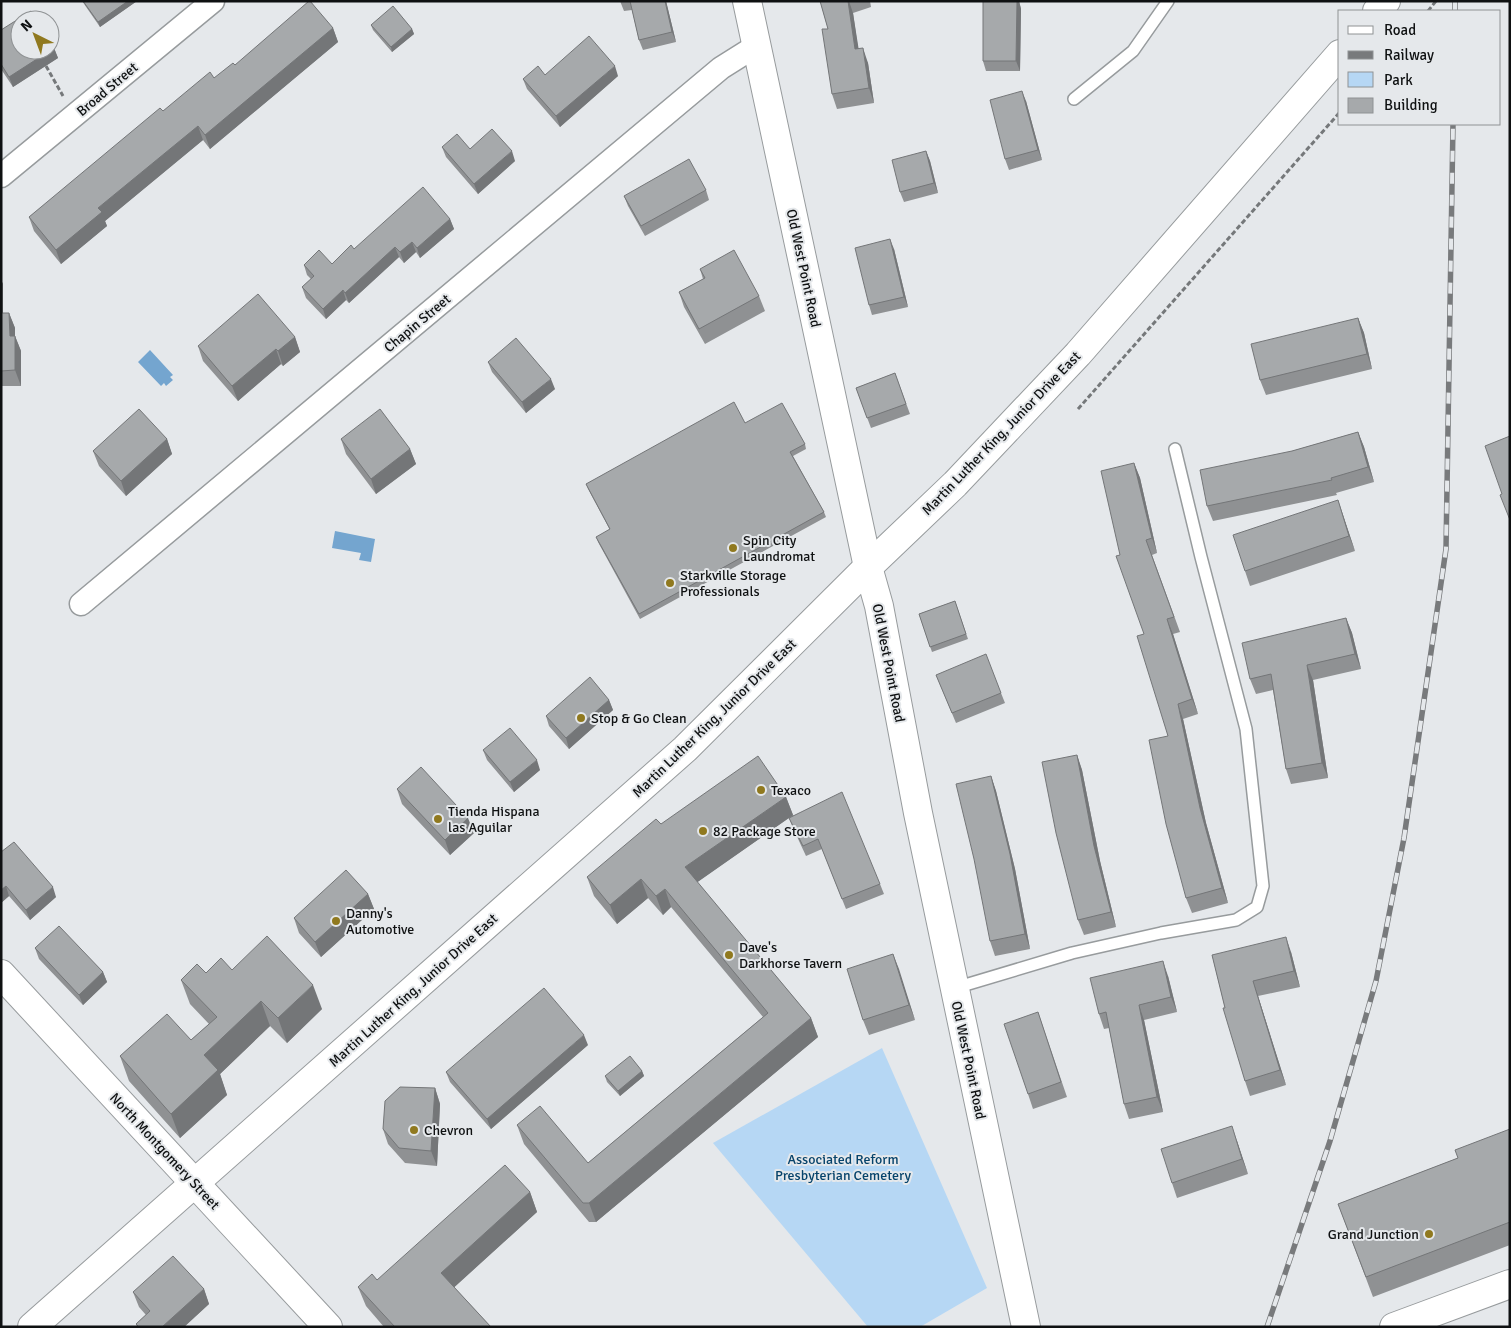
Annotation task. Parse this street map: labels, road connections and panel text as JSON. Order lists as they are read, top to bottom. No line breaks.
{"streets":{"street":["Broad Street","Old West Point Road","Chapin Street","Martin Luther King, Junior Drive East","North Montgomery Street"]},"crossings":[["Old West Point Road","Chapin Street"],["Old West Point Road","Martin Luther King, Junior Drive East"],["Martin Luther King, Junior Drive East","North Montgomery Street"]],"parks":["Associated Reform Presbyterian Cemetery"],"places":["Spin City Laundromat","Starkville Storage Professionals","Stop & Go Clean","Texaco","Tienda Hispana las Aguilar","82 Package Store","Danny's Automotive","Dave's Darkhorse Tavern","Chevron","Grand Junction"],"legend":["Road","Railway","Park","Building"],"north":"top left"}
